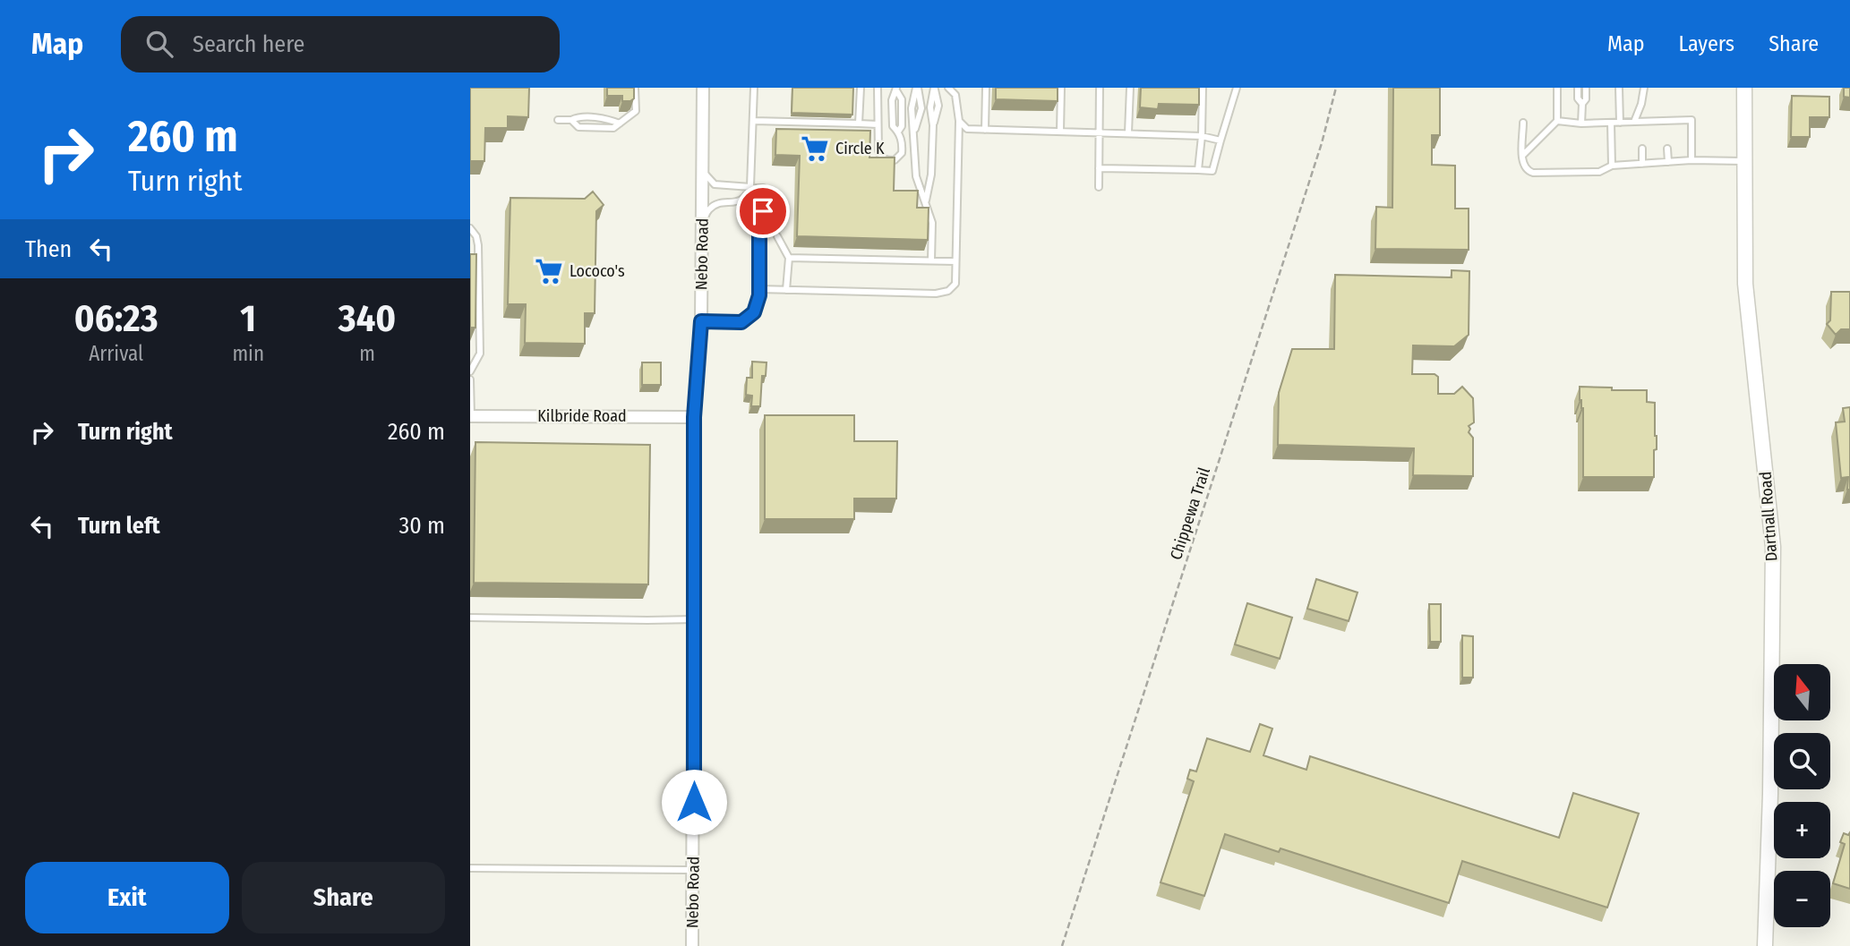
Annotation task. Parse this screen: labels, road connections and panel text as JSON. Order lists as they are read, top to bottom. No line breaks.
{"streets":{"street":["Nebo Road","Kilbride Road","Dartnall Road"],"path":["Chippewa Trail"]},"crossings":[["Nebo Road","Kilbride Road"]],"places":{"supermarket":["Circle K","Lococo's"]},"north":"top","page":{"header":"Map","search":"Search here","nav":["Map","Layers","Share"],"turn":["260 m","Turn right"],"then":"Then","eta":["06:23","Arrival","1","min","340","m"],"list":[{"name":"Turn right","value":"260 m"},{"name":"Turn left","value":"30 m"}],"map_buttons":["+","−"],"buttons":["Exit","Share"]}}
